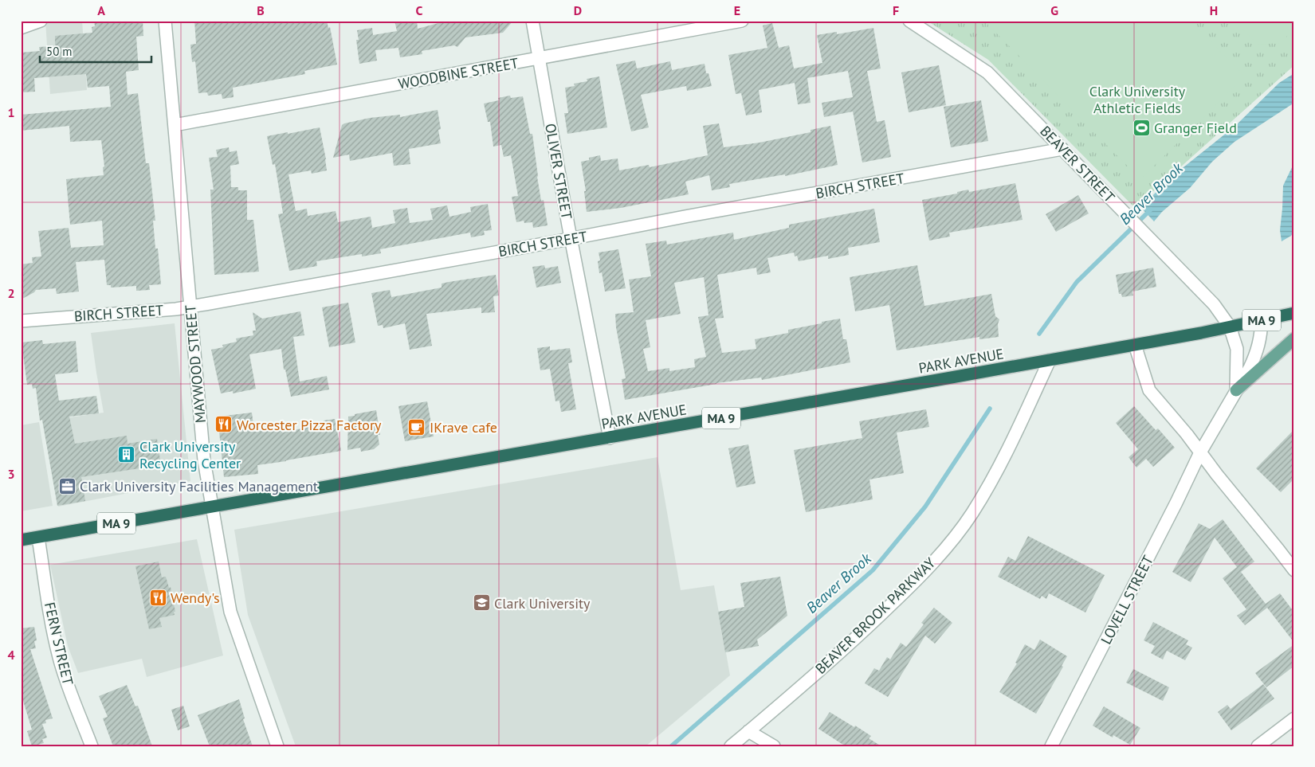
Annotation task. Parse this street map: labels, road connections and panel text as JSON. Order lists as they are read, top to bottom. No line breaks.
{"streets":{"highway":["MA 9","PARK AVENUE"],"street":["WOODBINE STREET","BEAVER STREET","OLIVER STREET","BIRCH STREET","MAYWOOD STREET","LOVELL STREET","BEAVER BROOK PARKWAY","FERN STREET"]},"crossings":[["WOODBINE STREET","OLIVER STREET"],["WOODBINE STREET","MAYWOOD STREET"],["BEAVER STREET","BIRCH STREET"],["BEAVER STREET","PARK AVENUE"],["BEAVER STREET","LOVELL STREET"],["OLIVER STREET","BIRCH STREET"],["OLIVER STREET","PARK AVENUE"],["BIRCH STREET","MAYWOOD STREET"],["PARK AVENUE","MAYWOOD STREET"],["PARK AVENUE","LOVELL STREET"],["PARK AVENUE","BEAVER BROOK PARKWAY"],["PARK AVENUE","FERN STREET"]],"water":["Beaver Brook"],"parks":["Clark University Athletic Fields"],"places":{"sports":["Granger Field"],"restaurant":["Worcester Pizza Factory","Wendy's"],"cafe":["IKrave cafe"],"building":["Clark University Recycling Center"],"office":["Clark University Facilities Management"],"school or university":["Clark University"]},"scale_bar":"50 m","grid":{"columns":["A","B","C","D","E","F","G","H"],"rows":["1","2","3","4"]}}
